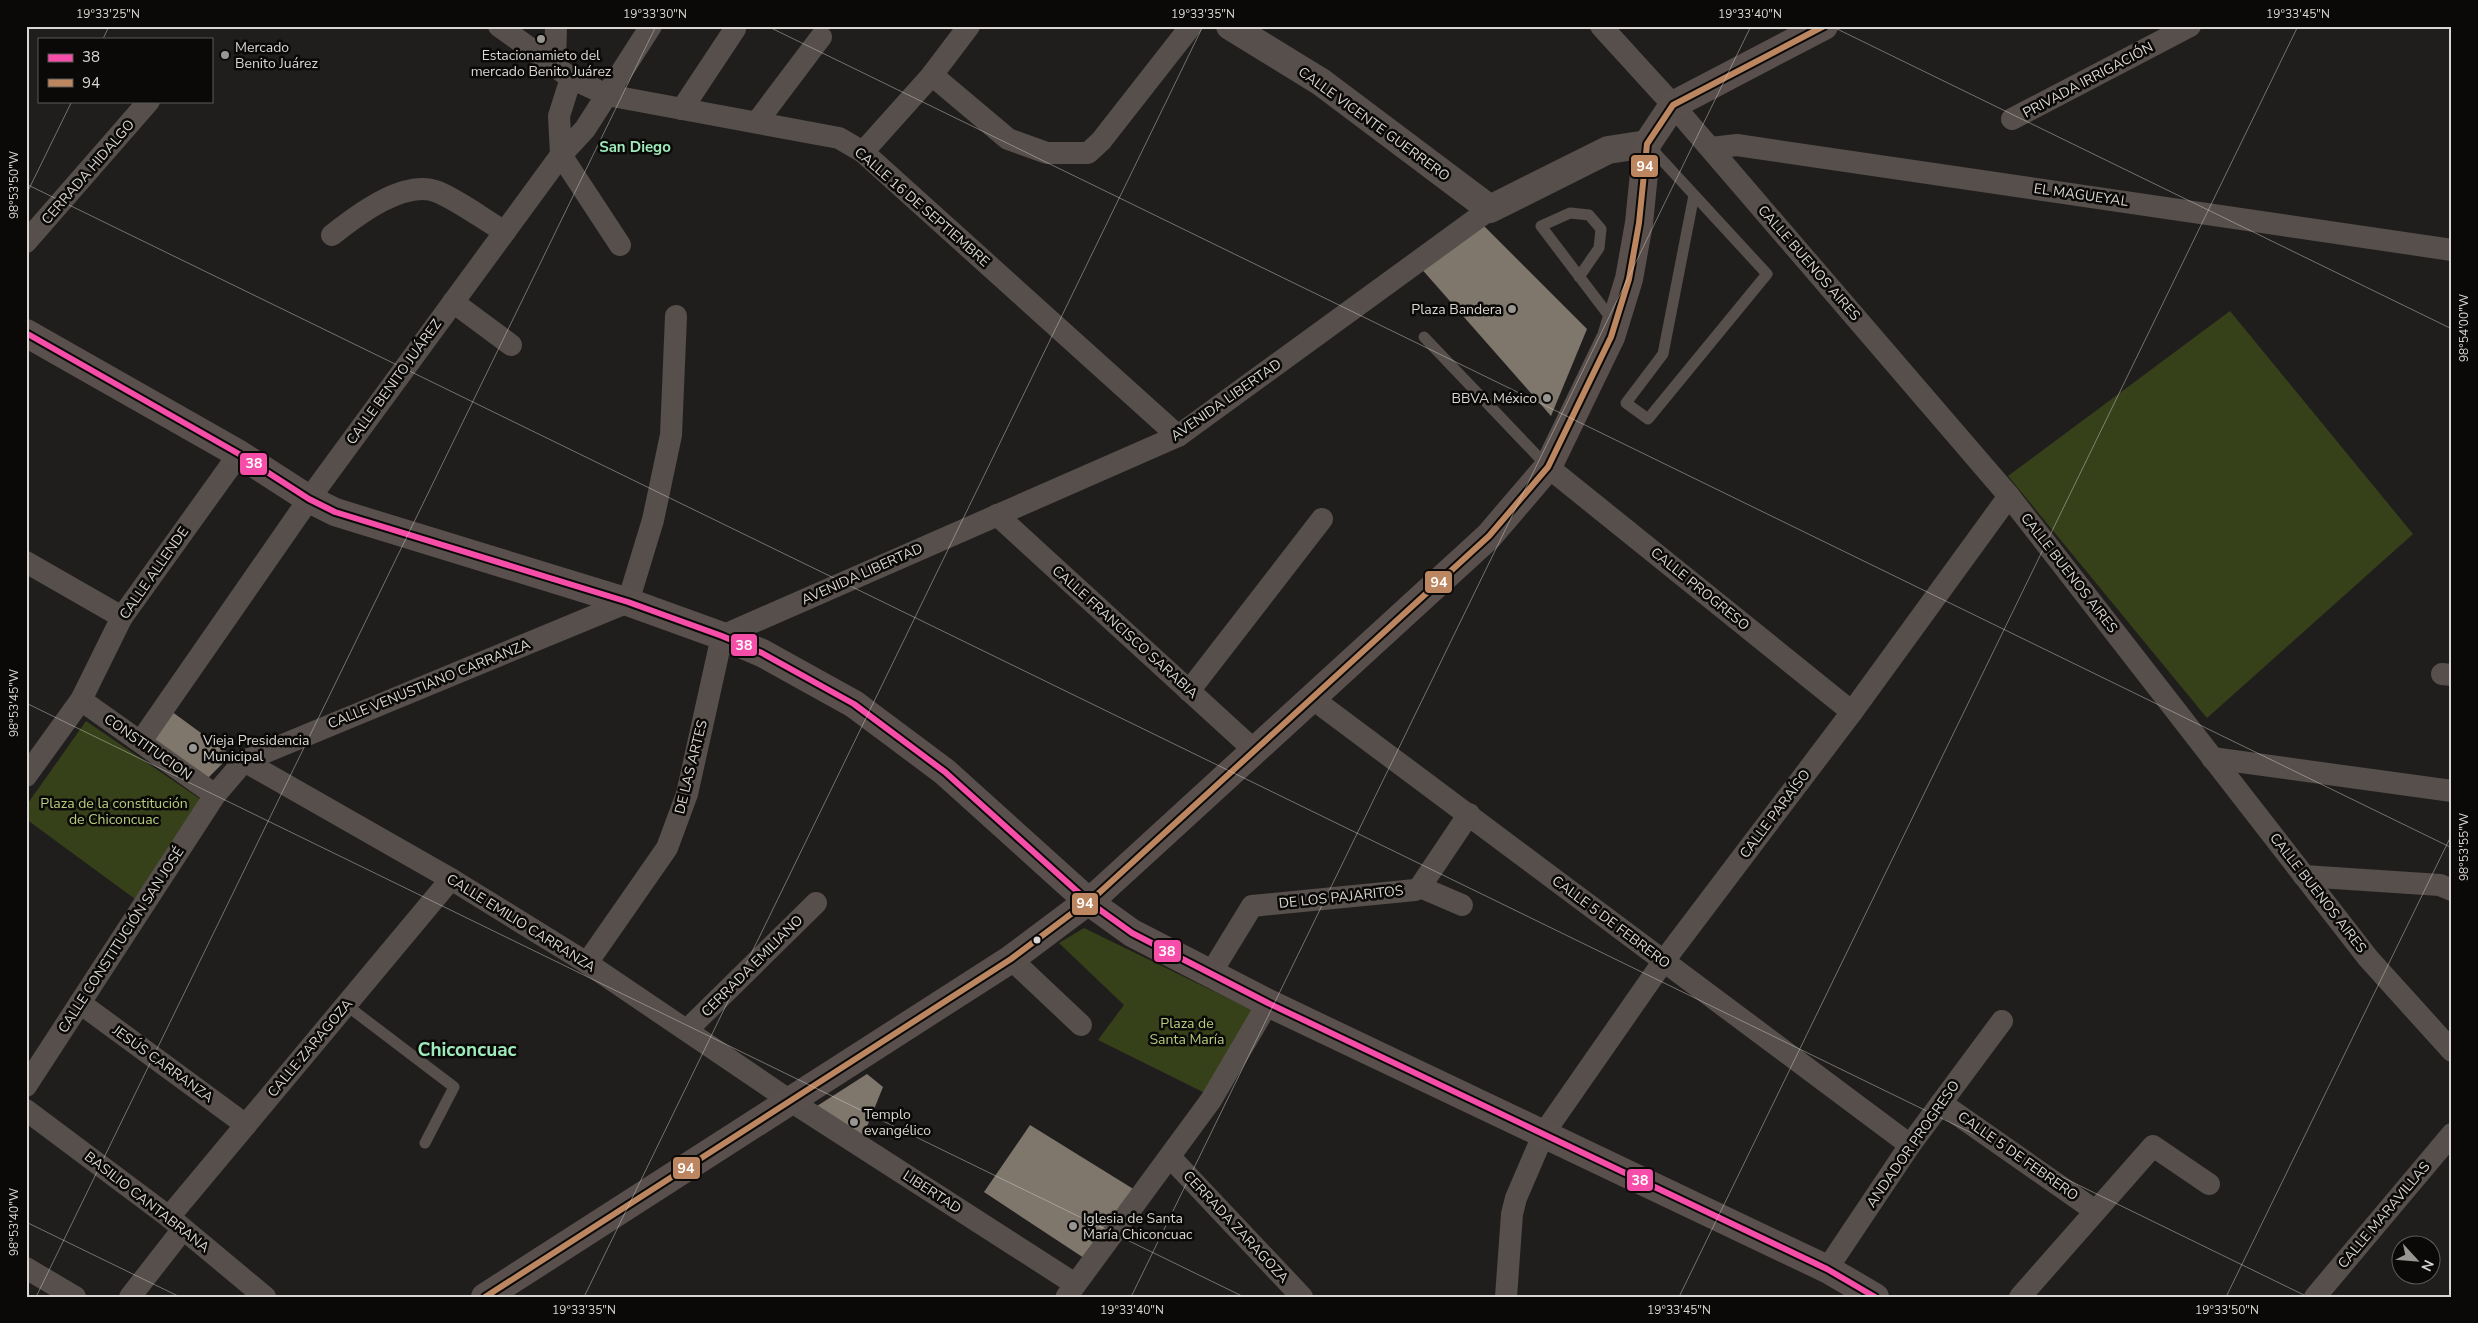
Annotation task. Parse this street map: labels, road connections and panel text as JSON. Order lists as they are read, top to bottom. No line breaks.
{"streets":{"street":["PRIVADA IRRIGACIÓN","CALLE VICENTE GUERRERO","CERRADA HIDALGO","EL MAGUEYAL","CALLE 16 DE SEPTIEMBRE","CALLE BUENOS AIRES","CALLE BENITO JUÁREZ","AVENIDA LIBERTAD","CALLE ALLENDE","CALLE PROGRESO","CALLE FRANCISCO SARABIA","CALLE VENUSTIANO CARRANZA","CONSTITUCION","DE LAS ARTES","CALLE PARAÍSO","DE LOS PAJARITOS","CALLE 5 DE FEBRERO","CALLE EMILIO CARRANZA","CALLE CONSTITUCIÓN SAN JOSÉ","CERRADA EMILIANO","CALLE ZARAGOZA","JESÚS CARRANZA","ANDADOR PROGRESO","LIBERTAD","BASILIO CANTABRANA","CALLE MARAVILLAS","CERRADA ZARAGOZA"]},"crossings":[["CALLE VICENTE GUERRERO","AVENIDA LIBERTAD"],["EL MAGUEYAL","CALLE BUENOS AIRES"],["CALLE 16 DE SEPTIEMBRE","CALLE BENITO JUÁREZ"],["CALLE 16 DE SEPTIEMBRE","AVENIDA LIBERTAD"],["CALLE BUENOS AIRES","CALLE PARAÍSO"],["CALLE BENITO JUÁREZ","CONSTITUCION"],["AVENIDA LIBERTAD","CALLE FRANCISCO SARABIA"],["AVENIDA LIBERTAD","DE LAS ARTES"],["CALLE ALLENDE","CONSTITUCION"],["CALLE PROGRESO","CALLE PARAÍSO"],["CALLE VENUSTIANO CARRANZA","CONSTITUCION"],["CALLE VENUSTIANO CARRANZA","CALLE EMILIO CARRANZA"],["CALLE VENUSTIANO CARRANZA","CALLE CONSTITUCIÓN SAN JOSÉ"],["CONSTITUCION","CALLE CONSTITUCIÓN SAN JOSÉ"],["DE LAS ARTES","CALLE EMILIO CARRANZA"],["CALLE PARAÍSO","CALLE 5 DE FEBRERO"],["DE LOS PAJARITOS","CALLE 5 DE FEBRERO"],["CALLE 5 DE FEBRERO","ANDADOR PROGRESO"],["CALLE EMILIO CARRANZA","CERRADA EMILIANO"],["CALLE EMILIO CARRANZA","CALLE ZARAGOZA"],["CALLE EMILIO CARRANZA","LIBERTAD"],["CALLE CONSTITUCIÓN SAN JOSÉ","JESÚS CARRANZA"],["CALLE ZARAGOZA","JESÚS CARRANZA"],["CALLE ZARAGOZA","BASILIO CANTABRANA"]],"districts":["San Diego","Chiconcuac"],"parks":["Plaza de la constitución de Chiconcuac","Plaza de Santa María"],"places":["Estacionamieto del mercado Benito Juárez","Mercado Benito Juárez","Plaza Bandera","BBVA México","Vieja Presidencia Municipal","Templo evangélico","Iglesia de Santa María Chiconcuac"],"lines":["transit line 94","transit line 38"],"legend":["38","94"],"north":"bottom right","coordinates":["19°33'25\"N","19°33'30\"N","19°33'35\"N","19°33'40\"N","19°33'45\"N","98°53'50\"W","98°54'00\"W","98°53'45\"W","98°53'55\"W","98°53'40\"W","19°33'50\"N"]}
